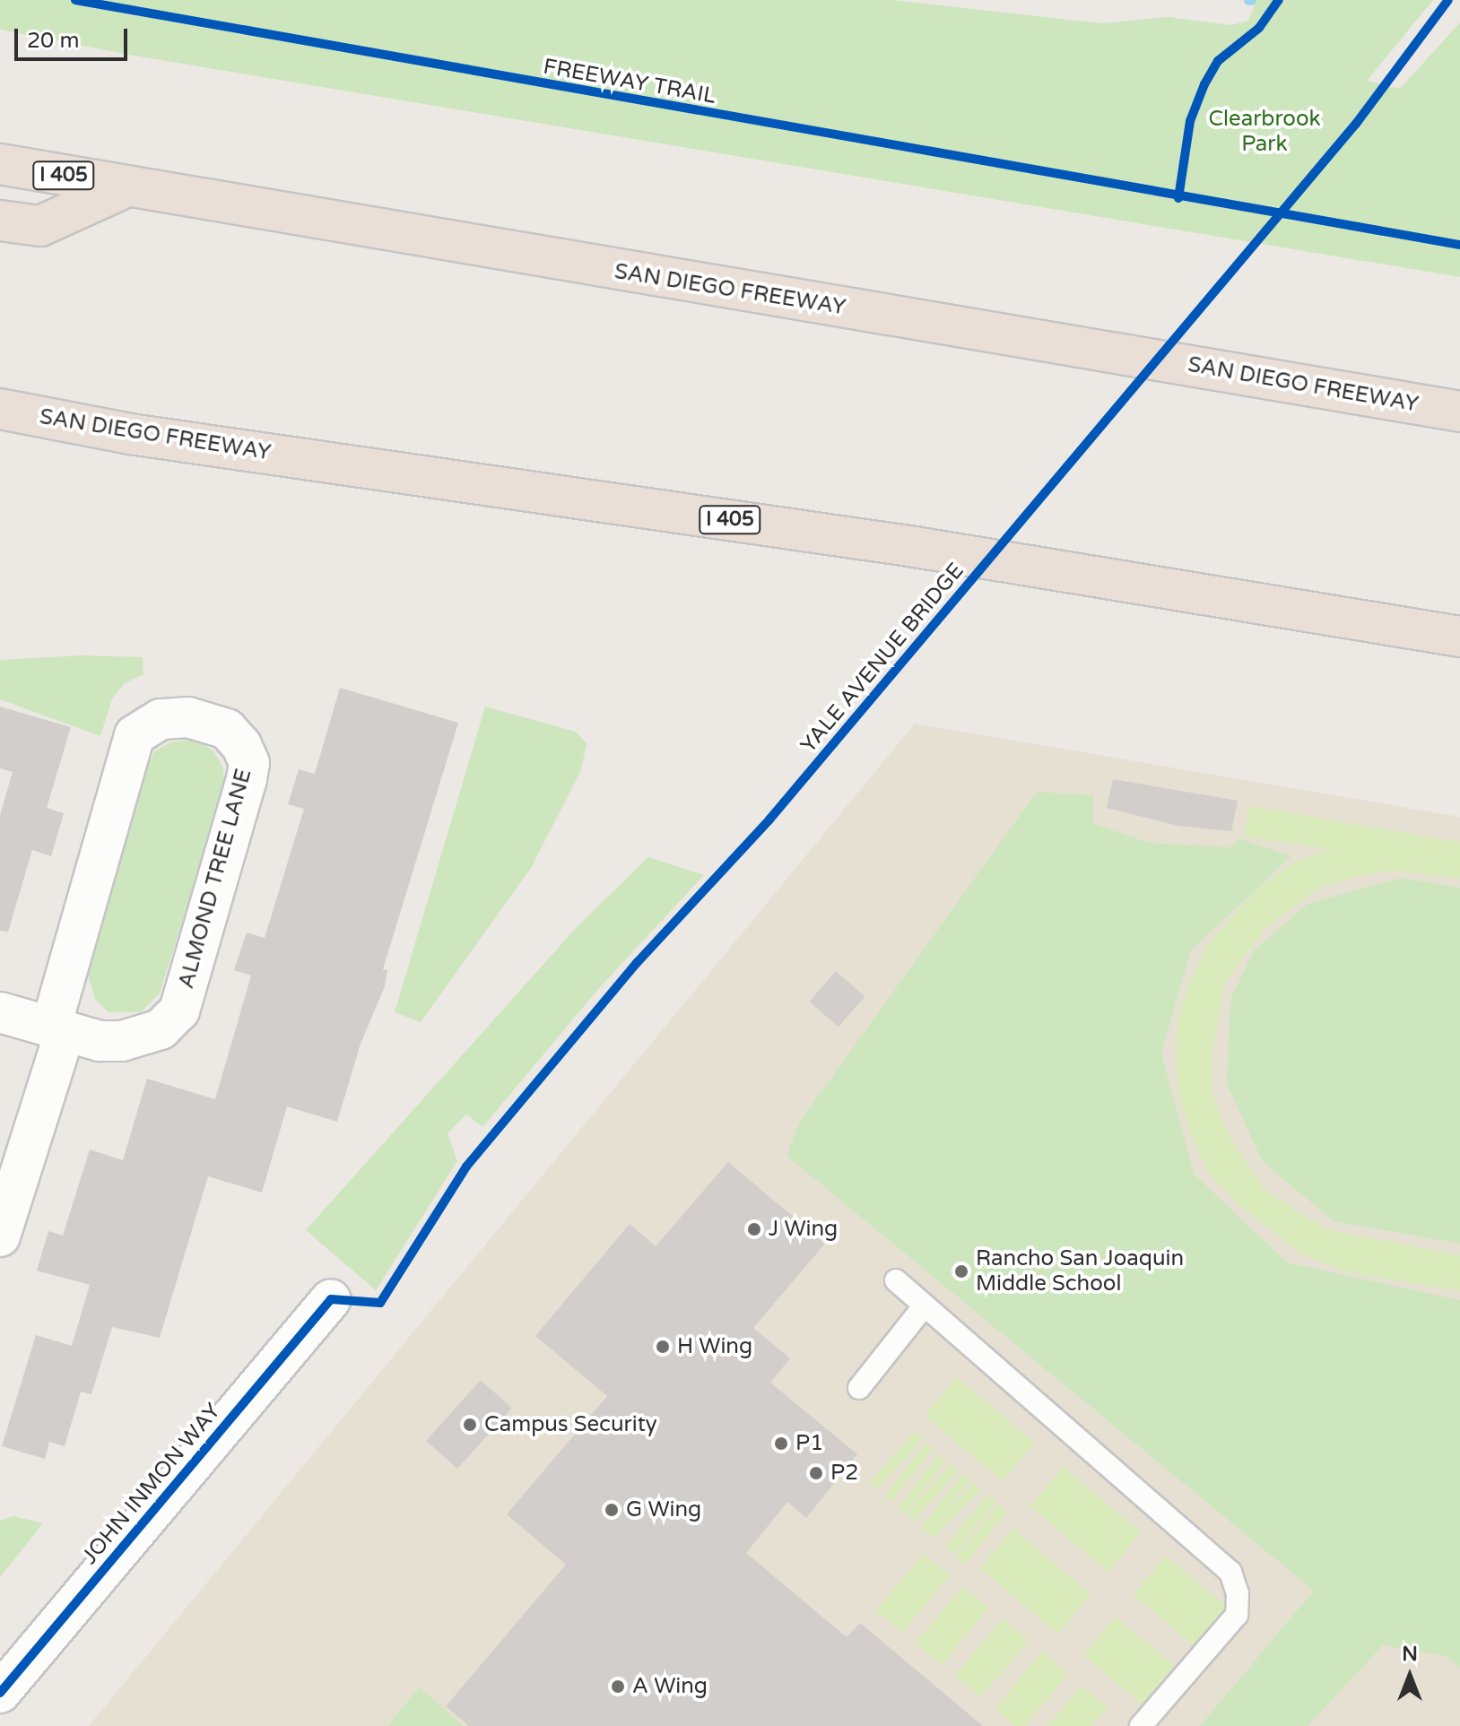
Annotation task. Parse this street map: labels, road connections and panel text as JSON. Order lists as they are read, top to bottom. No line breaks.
{"streets":{"highway":["I 405","SAN DIEGO FREEWAY"],"street":["ALMOND TREE LANE","JOHN INMON WAY"],"cycle path":["FREEWAY TRAIL","YALE AVENUE BRIDGE"]},"parks":["Clearbrook Park"],"places":["J Wing","Rancho San Joaquin Middle School","H Wing","Campus Security","P1","P2","G Wing","A Wing"],"scale_bar":"20 m","north":"top"}
